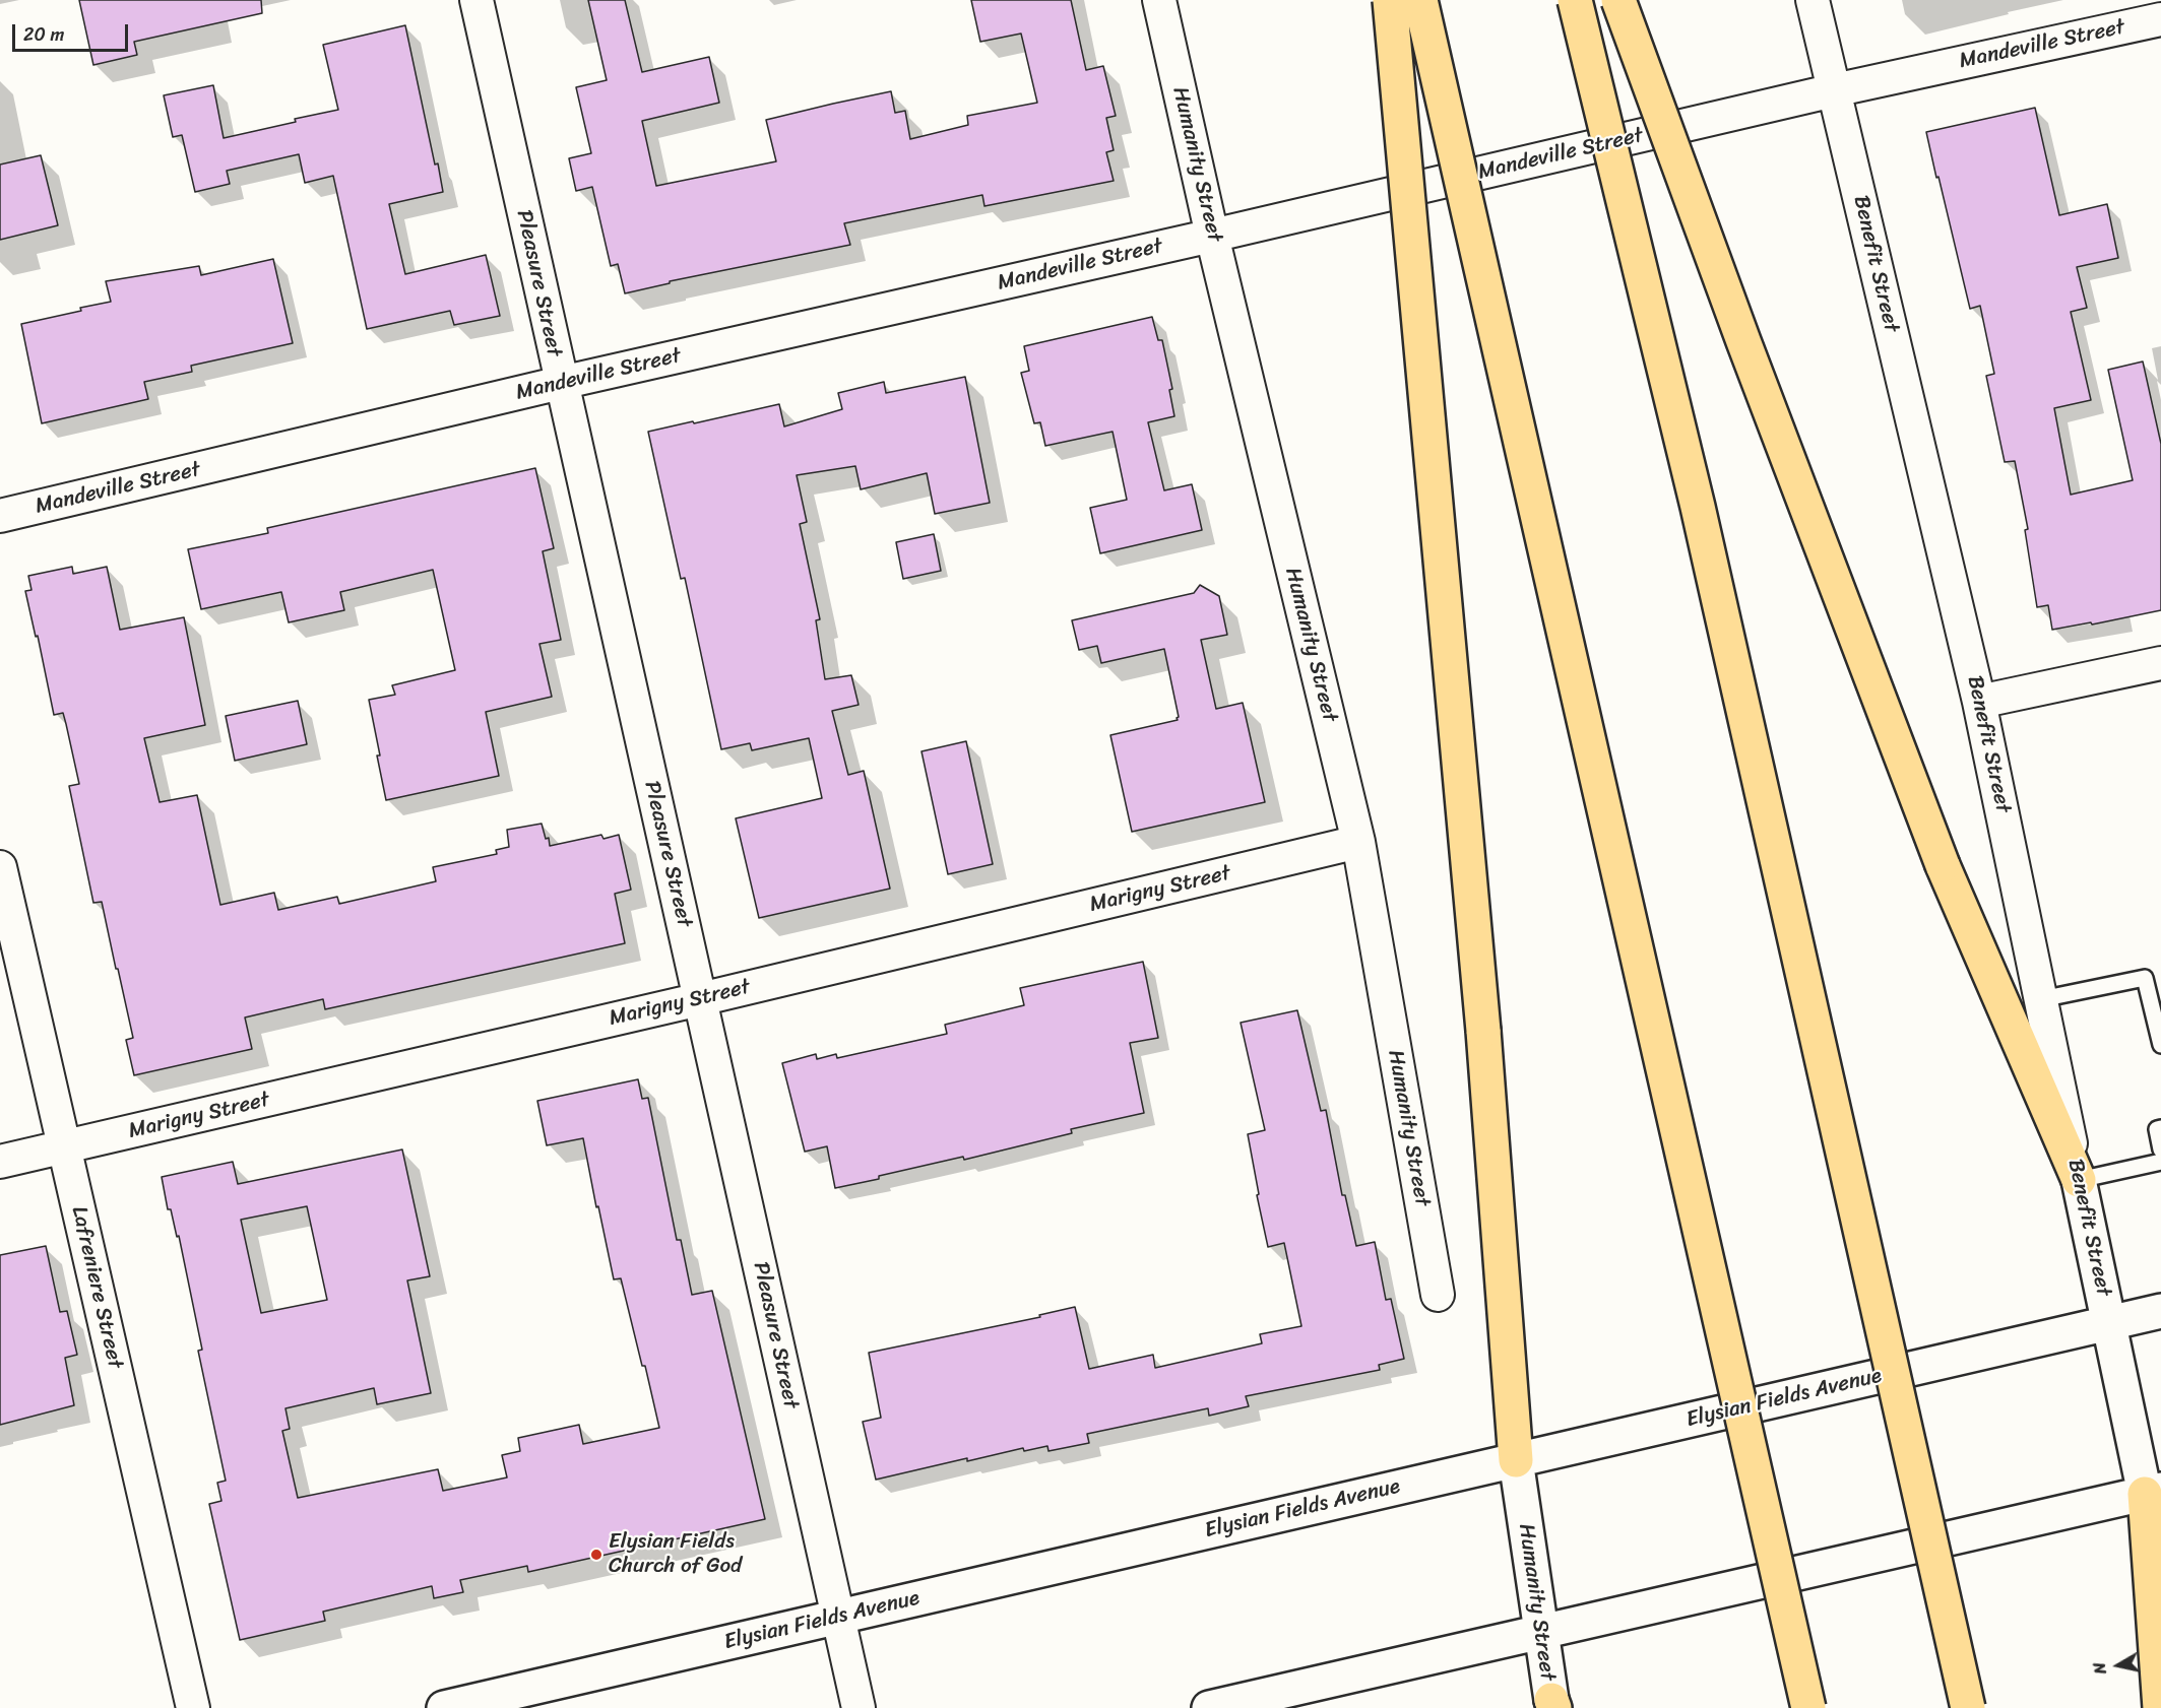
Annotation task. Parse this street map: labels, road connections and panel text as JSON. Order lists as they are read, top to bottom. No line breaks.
{"streets":{"main road":["Humanity Street","Benefit Street","Elysian Fields Avenue"],"street":["Mandeville Street","Pleasure Street","Marigny Street","Lafreniere Street"]},"crossings":[["Mandeville Street","Humanity Street"],["Mandeville Street","Benefit Street"],["Mandeville Street","Pleasure Street"],["Humanity Street","Marigny Street"],["Humanity Street","Elysian Fields Avenue"],["Benefit Street","Elysian Fields Avenue"],["Pleasure Street","Marigny Street"],["Pleasure Street","Elysian Fields Avenue"],["Marigny Street","Lafreniere Street"]],"places":["Elysian Fields Church of God"],"scale_bar":"20 m","north":"left"}
